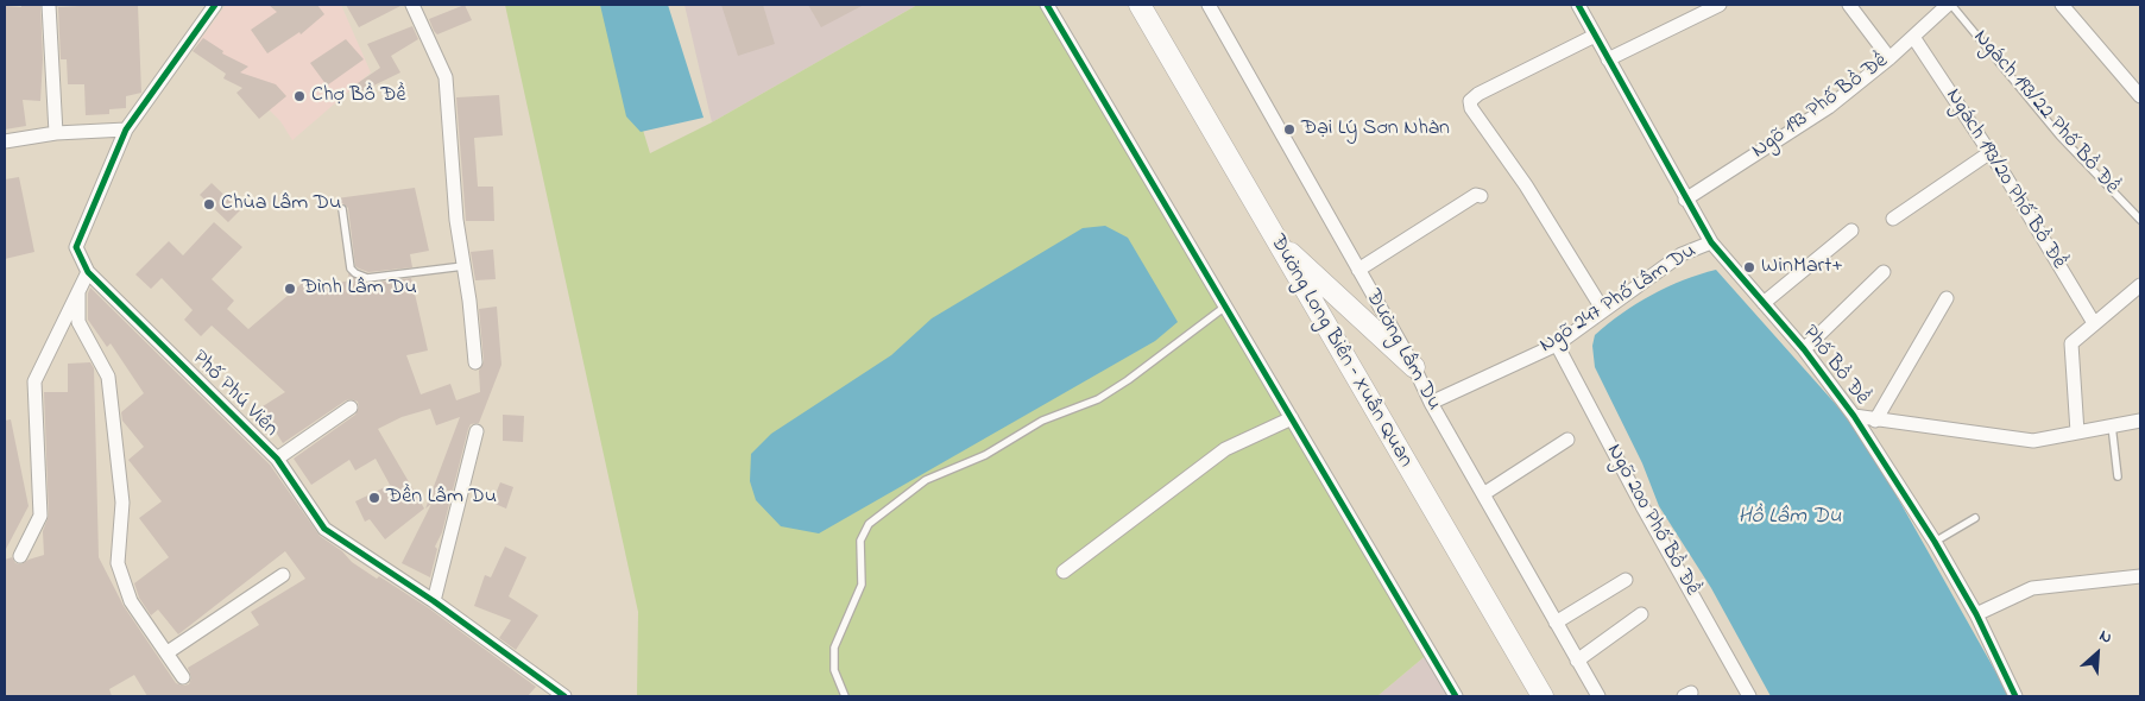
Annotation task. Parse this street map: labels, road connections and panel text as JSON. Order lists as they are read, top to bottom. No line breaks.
{"streets":{"main road":["Đường Long Biên – Xuân Quan"],"street":["Ngõ 193 Phố Bồ Đề","Ngách 193/20 Phố Bồ Đề","Ngõ 247 Phố Lâm Du","Đường Lâm Du","Phố Bồ Đề","Phố Phú Viên","Ngõ 200 Phố Bồ Đề"],"lane":["Ngách 193/22 Phố Bồ Đề"]},"crossings":[["Ngõ 193 Phố Bồ Đề","Ngách 193/22 Phố Bồ Đề"],["Ngõ 193 Phố Bồ Đề","Ngách 193/20 Phố Bồ Đề"],["Ngõ 193 Phố Bồ Đề","Phố Bồ Đề"],["Ngõ 247 Phố Lâm Du","Đường Lâm Du"],["Ngõ 247 Phố Lâm Du","Phố Bồ Đề"],["Ngõ 247 Phố Lâm Du","Ngõ 200 Phố Bồ Đề"]],"water":["Hồ Lâm Du"],"places":["Chợ Bồ Đề","Đại Lý Sơn Nhàn","Chùa Lâm Du","WinMart+","Đình Lâm Du","Đền Lâm Du"],"north":"top right"}
